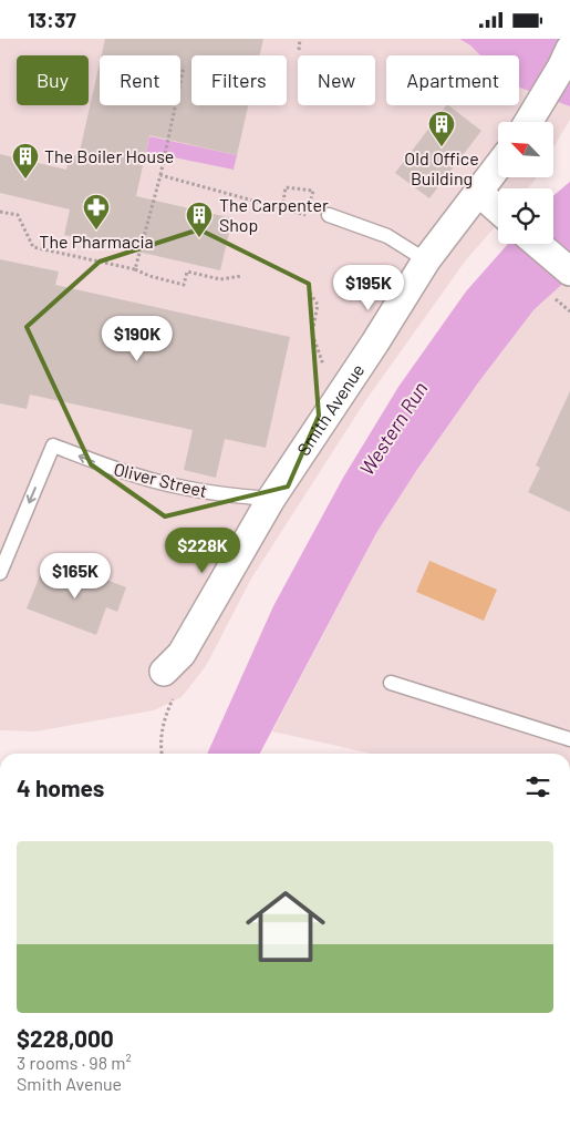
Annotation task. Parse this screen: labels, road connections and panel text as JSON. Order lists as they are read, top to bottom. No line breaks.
{"streets":{"street":["Smith Avenue"],"lane":["Oliver Street"]},"crossings":[["Smith Avenue","Oliver Street"]],"water":["Western Run"],"places":{"building":["Old Office Building","The Boiler House","The Carpenter Shop"],"pharmacy":["The Pharmacia"]},"north":"top left","page":{"status":"13:37","chip":["Buy","Rent","Filters","New","Apartment"],"price":["$195K","$190K","$228K","$165K"],"heading":"4 homes","list":[{"name":"$228,000","note":"3 rooms · 98 m² · Smith Avenue"}]}}
